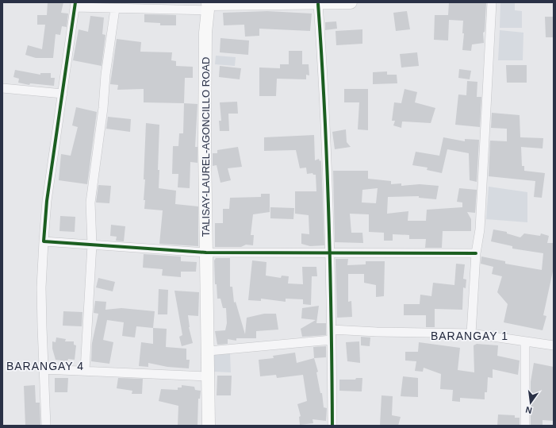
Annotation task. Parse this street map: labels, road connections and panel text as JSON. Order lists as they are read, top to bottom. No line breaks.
{"streets":{"main road":["TALISAY-LAUREL-AGONCILLO ROAD"]},"districts":["BARANGAY 1","BARANGAY 4"],"north":"bottom"}
